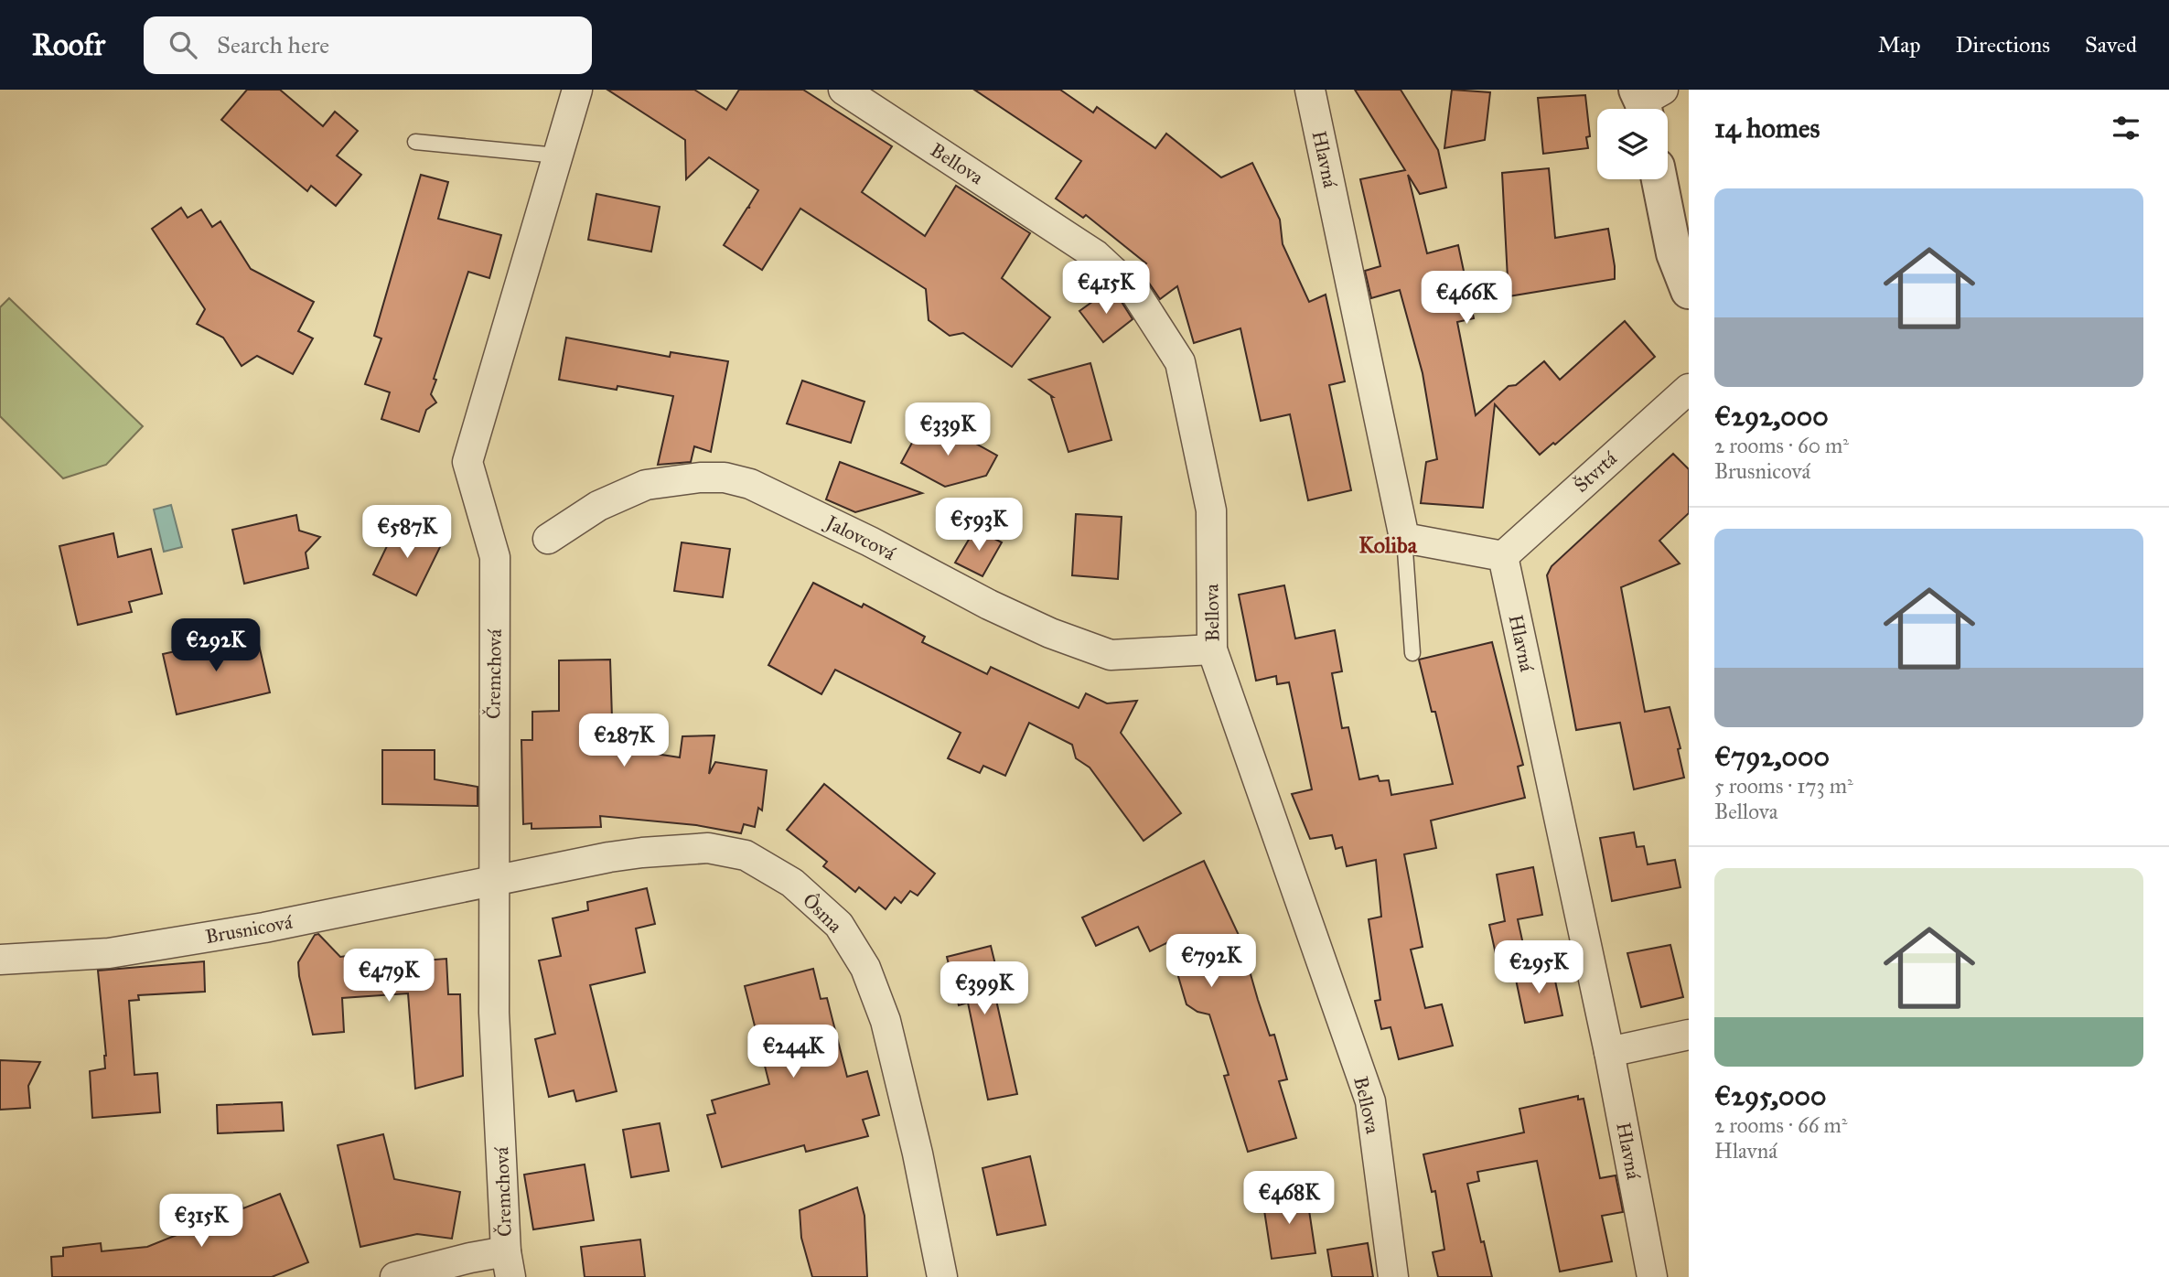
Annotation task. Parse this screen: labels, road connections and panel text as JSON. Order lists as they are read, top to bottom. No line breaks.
{"streets":{"street":["Hlavná","Bellova","Štvrtá","Jalovcová","Čremchová","Ôsma","Brusnicová"]},"crossings":[["Hlavná","Štvrtá"],["Bellova","Jalovcová"],["Čremchová","Ôsma"],["Čremchová","Brusnicová"],["Ôsma","Brusnicová"]],"districts":["Koliba"],"page":{"header":"Roofr","search":"Search here","nav":["Map","Directions","Saved"],"heading":"14 homes","list":[{"name":"€292,000","note":"2 rooms · 60 m² · Brusnicová"},{"name":"€792,000","note":"5 rooms · 173 m² · Bellova"},{"name":"€295,000","note":"2 rooms · 66 m² · Hlavná"}],"price":["€415K","€466K","€339K","€593K","€587K","€292K","€287K","€792K","€295K","€479K","€399K","€244K","€468K","€315K"]}}
